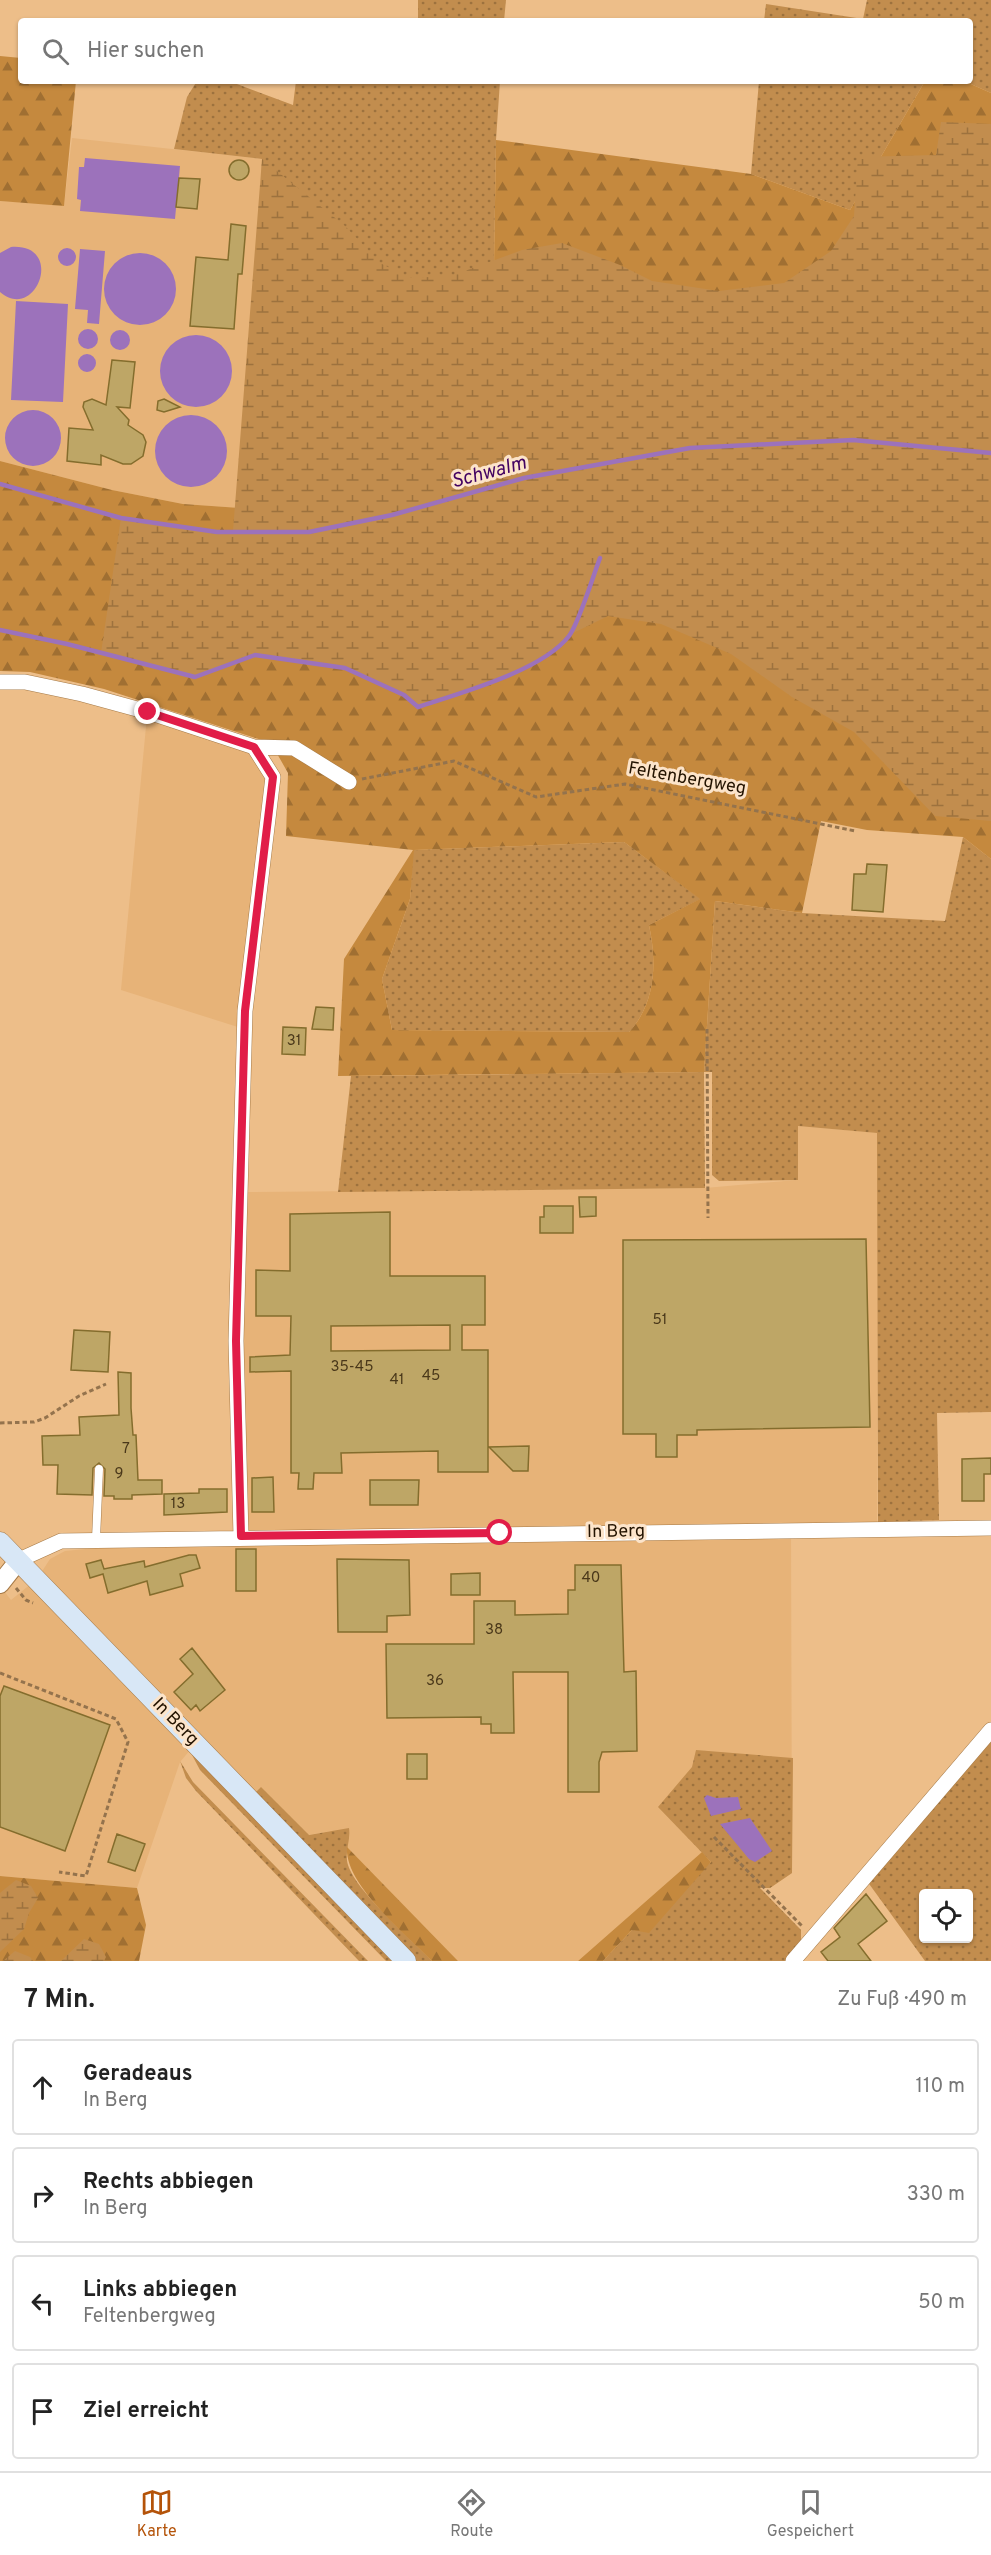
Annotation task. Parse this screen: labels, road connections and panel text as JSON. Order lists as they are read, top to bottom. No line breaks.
{"streets":{"main road":["In Berg"],"path":["Feltenbergweg"]},"water":["Schwalm"],"house_numbers":["31","51","35-45","45","41","7","9","13","40","38","36"],"page":{"search":"Hier suchen","heading":["7 Min.","Zu Fuß · 490 m"],"list":[["Geradeaus","In Berg","110 m"],["Rechts abbiegen","In Berg","330 m"],["Links abbiegen","Feltenbergweg","50 m"],"Ziel erreicht"],"nav":["Karte","Route","Gespeichert"]}}
